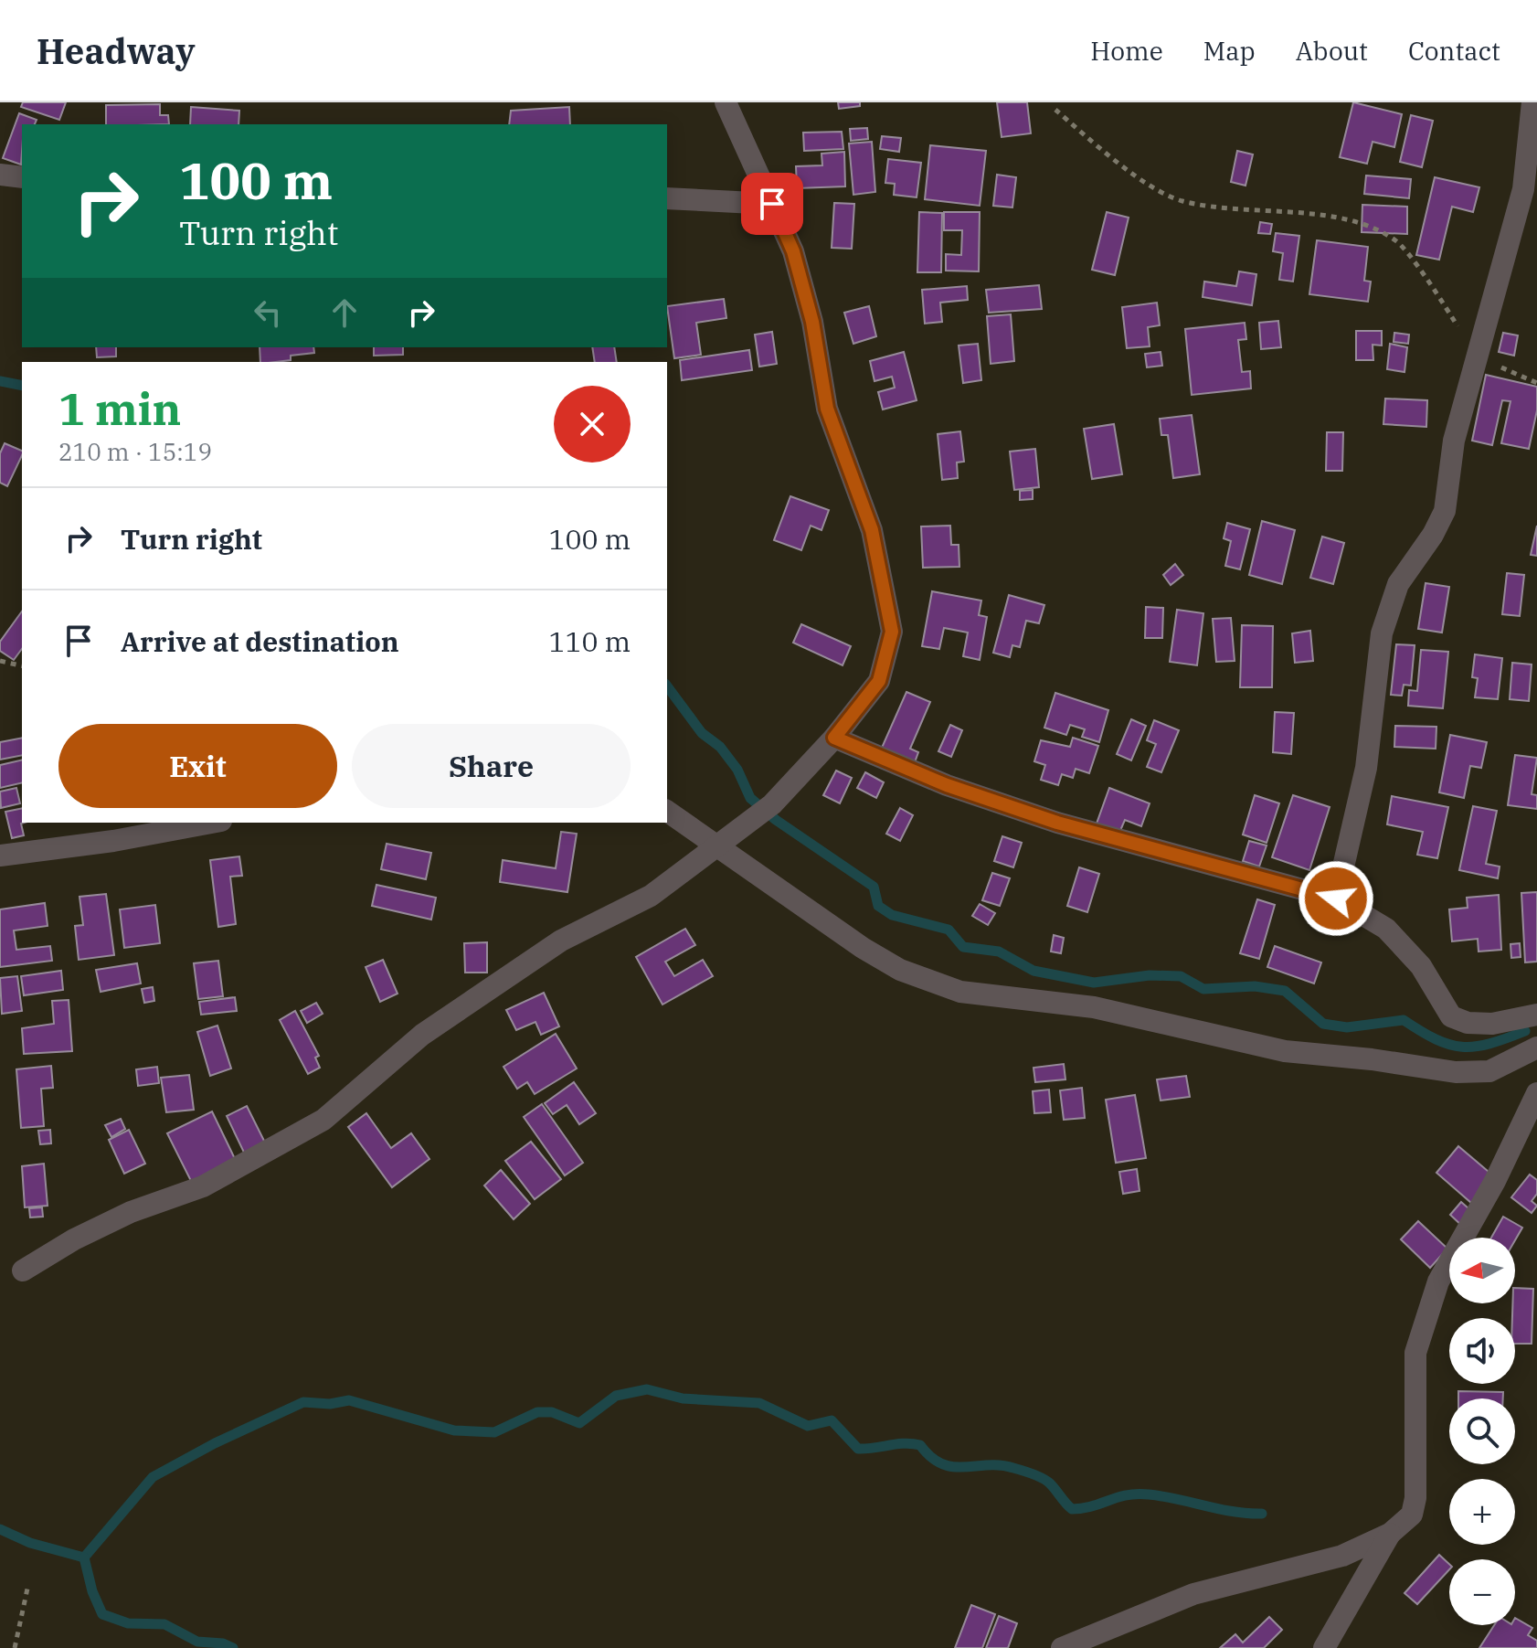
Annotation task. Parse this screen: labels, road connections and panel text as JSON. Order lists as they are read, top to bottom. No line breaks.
{"north":"left","page":{"header":"Headway","nav":["Home","Map","About","Contact"],"turn":["100 m","Turn right"],"heading":["1 min","210 m · 15:19"],"list":[{"name":"Turn right","value":"100 m"},{"name":"Arrive at destination","value":"110 m"}],"buttons":["Exit","Share"],"map_buttons":["+","−"]}}
